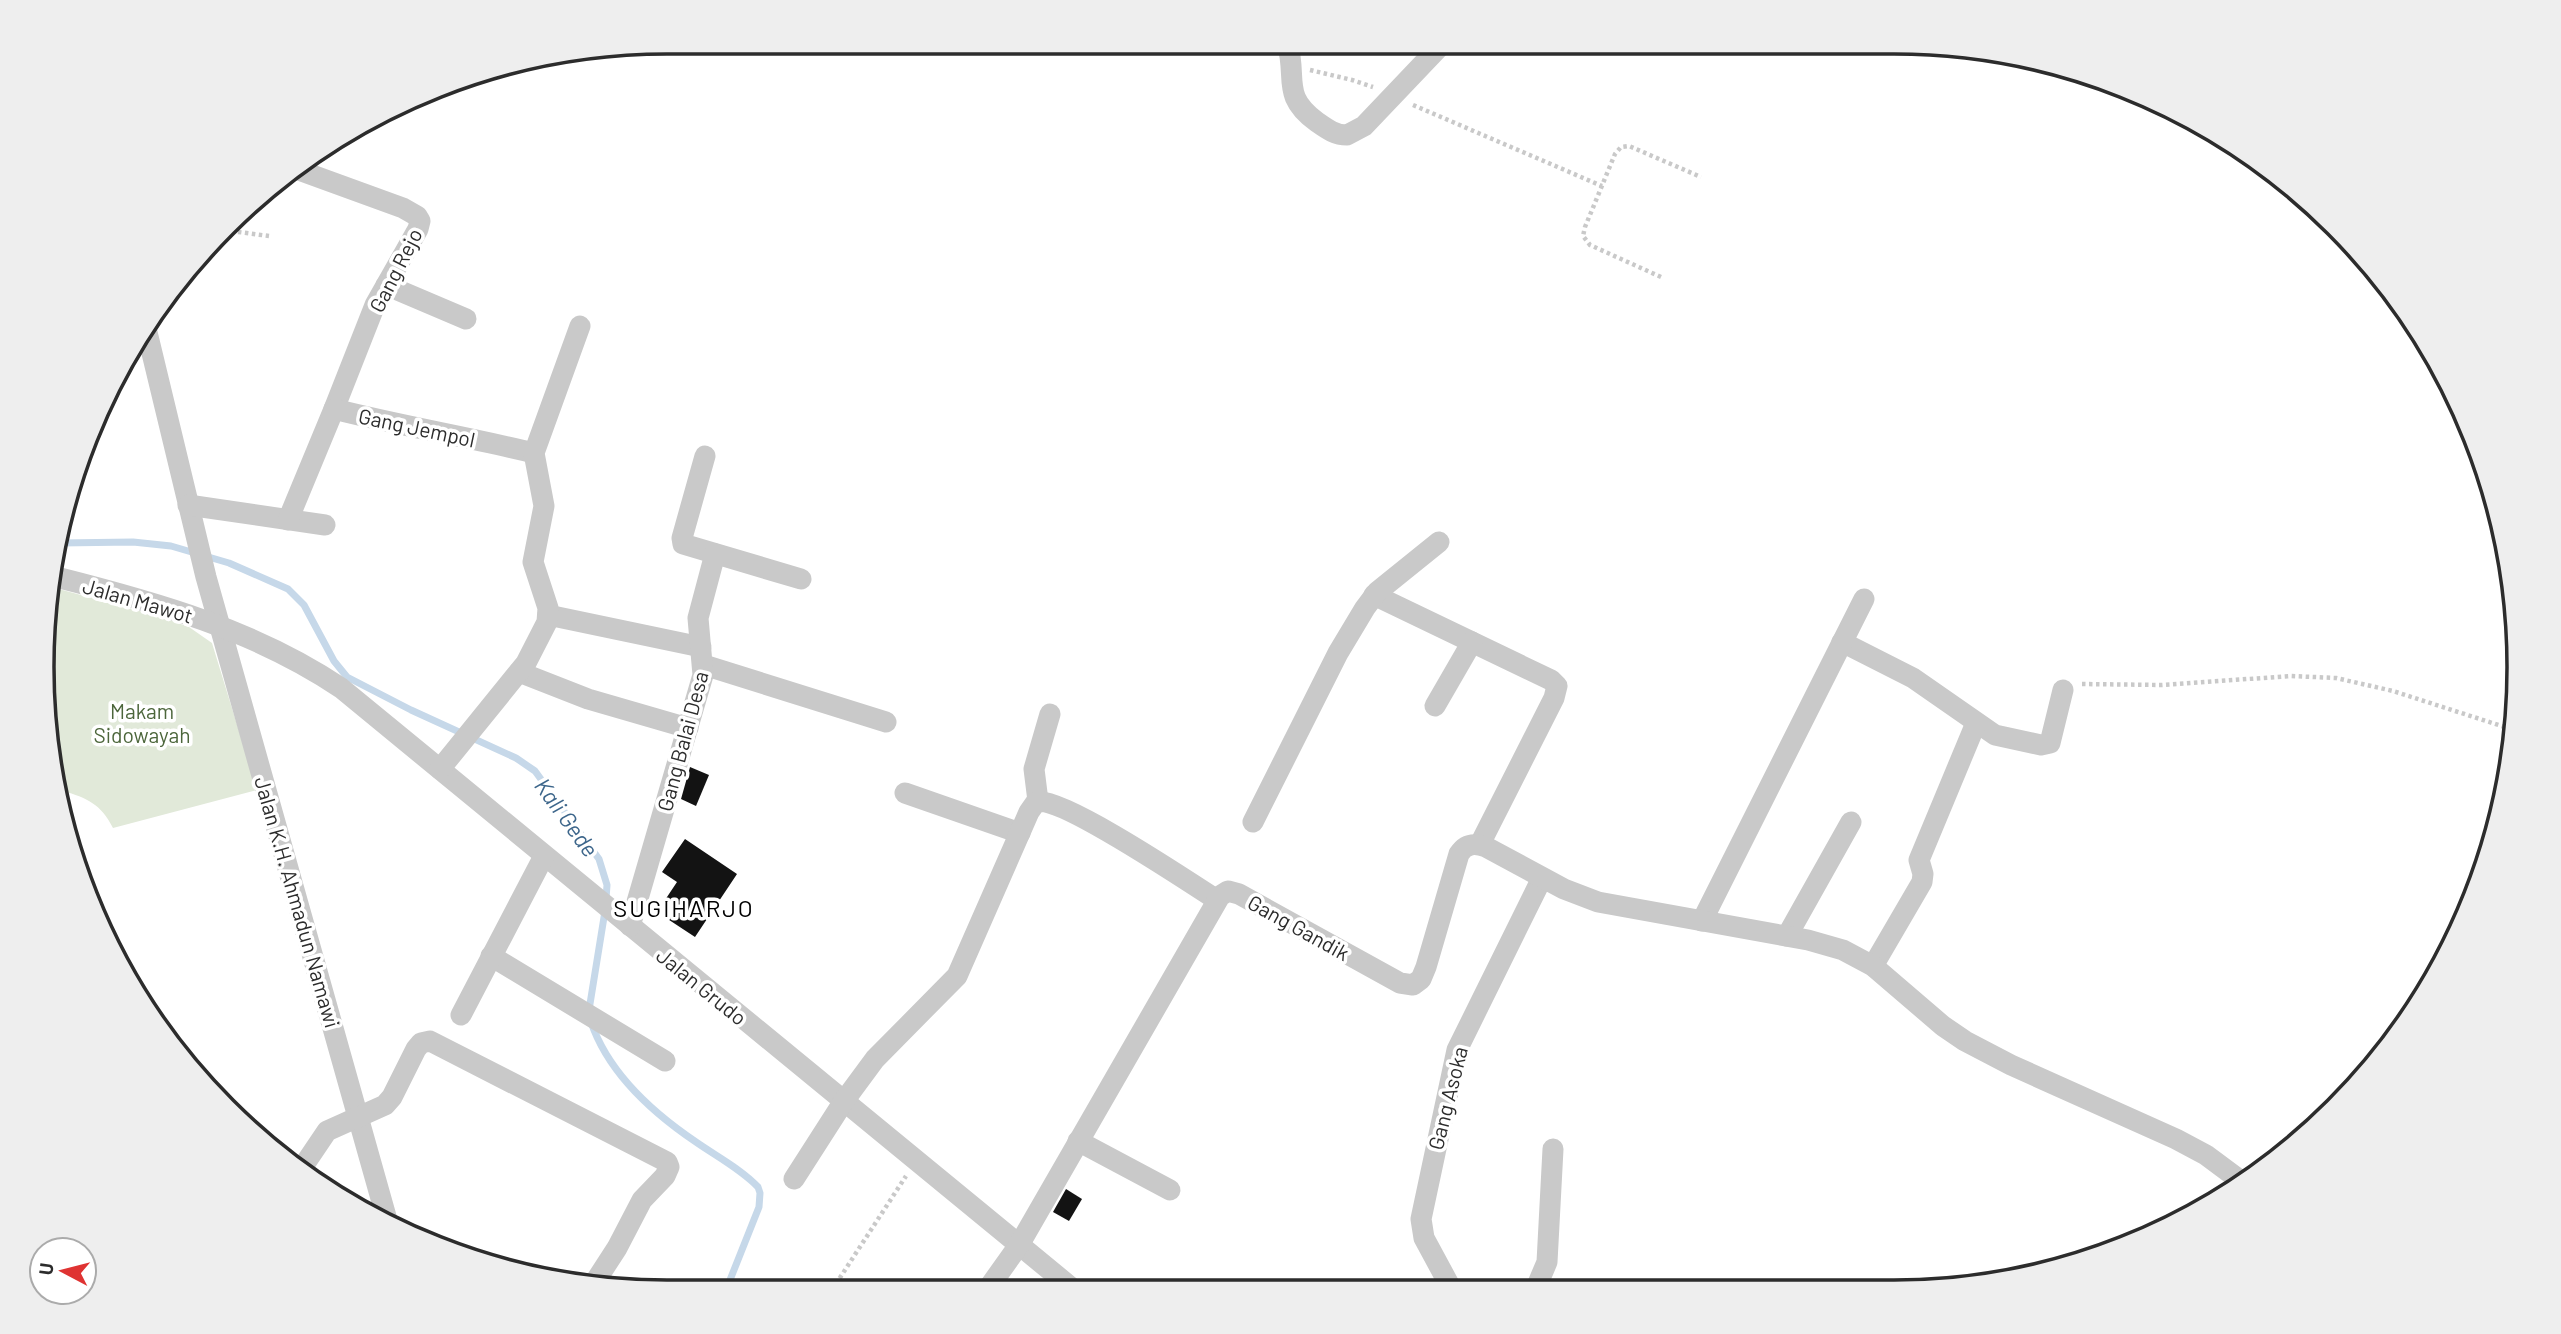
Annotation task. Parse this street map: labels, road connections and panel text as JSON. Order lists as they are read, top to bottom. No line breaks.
{"streets":{"street":["Gang Rejo","Gang Jempol","Jalan Mawot","Gang Balai Desa","Jalan K.H. Ahmadun Namawi","Gang Gandik","Jalan Grudo","Gang Asoka"]},"crossings":[["Gang Rejo","Gang Jempol"],["Jalan Mawot","Jalan K.H. Ahmadun Namawi"],["Jalan Mawot","Jalan Grudo"],["Gang Balai Desa","Jalan Grudo"],["Jalan K.H. Ahmadun Namawi","Jalan Grudo"],["Gang Gandik","Jalan Grudo"]],"districts":["SUGIHARJO"],"water":["Kali Gede"],"parks":["Makam Sidowayah"],"north":"left"}
